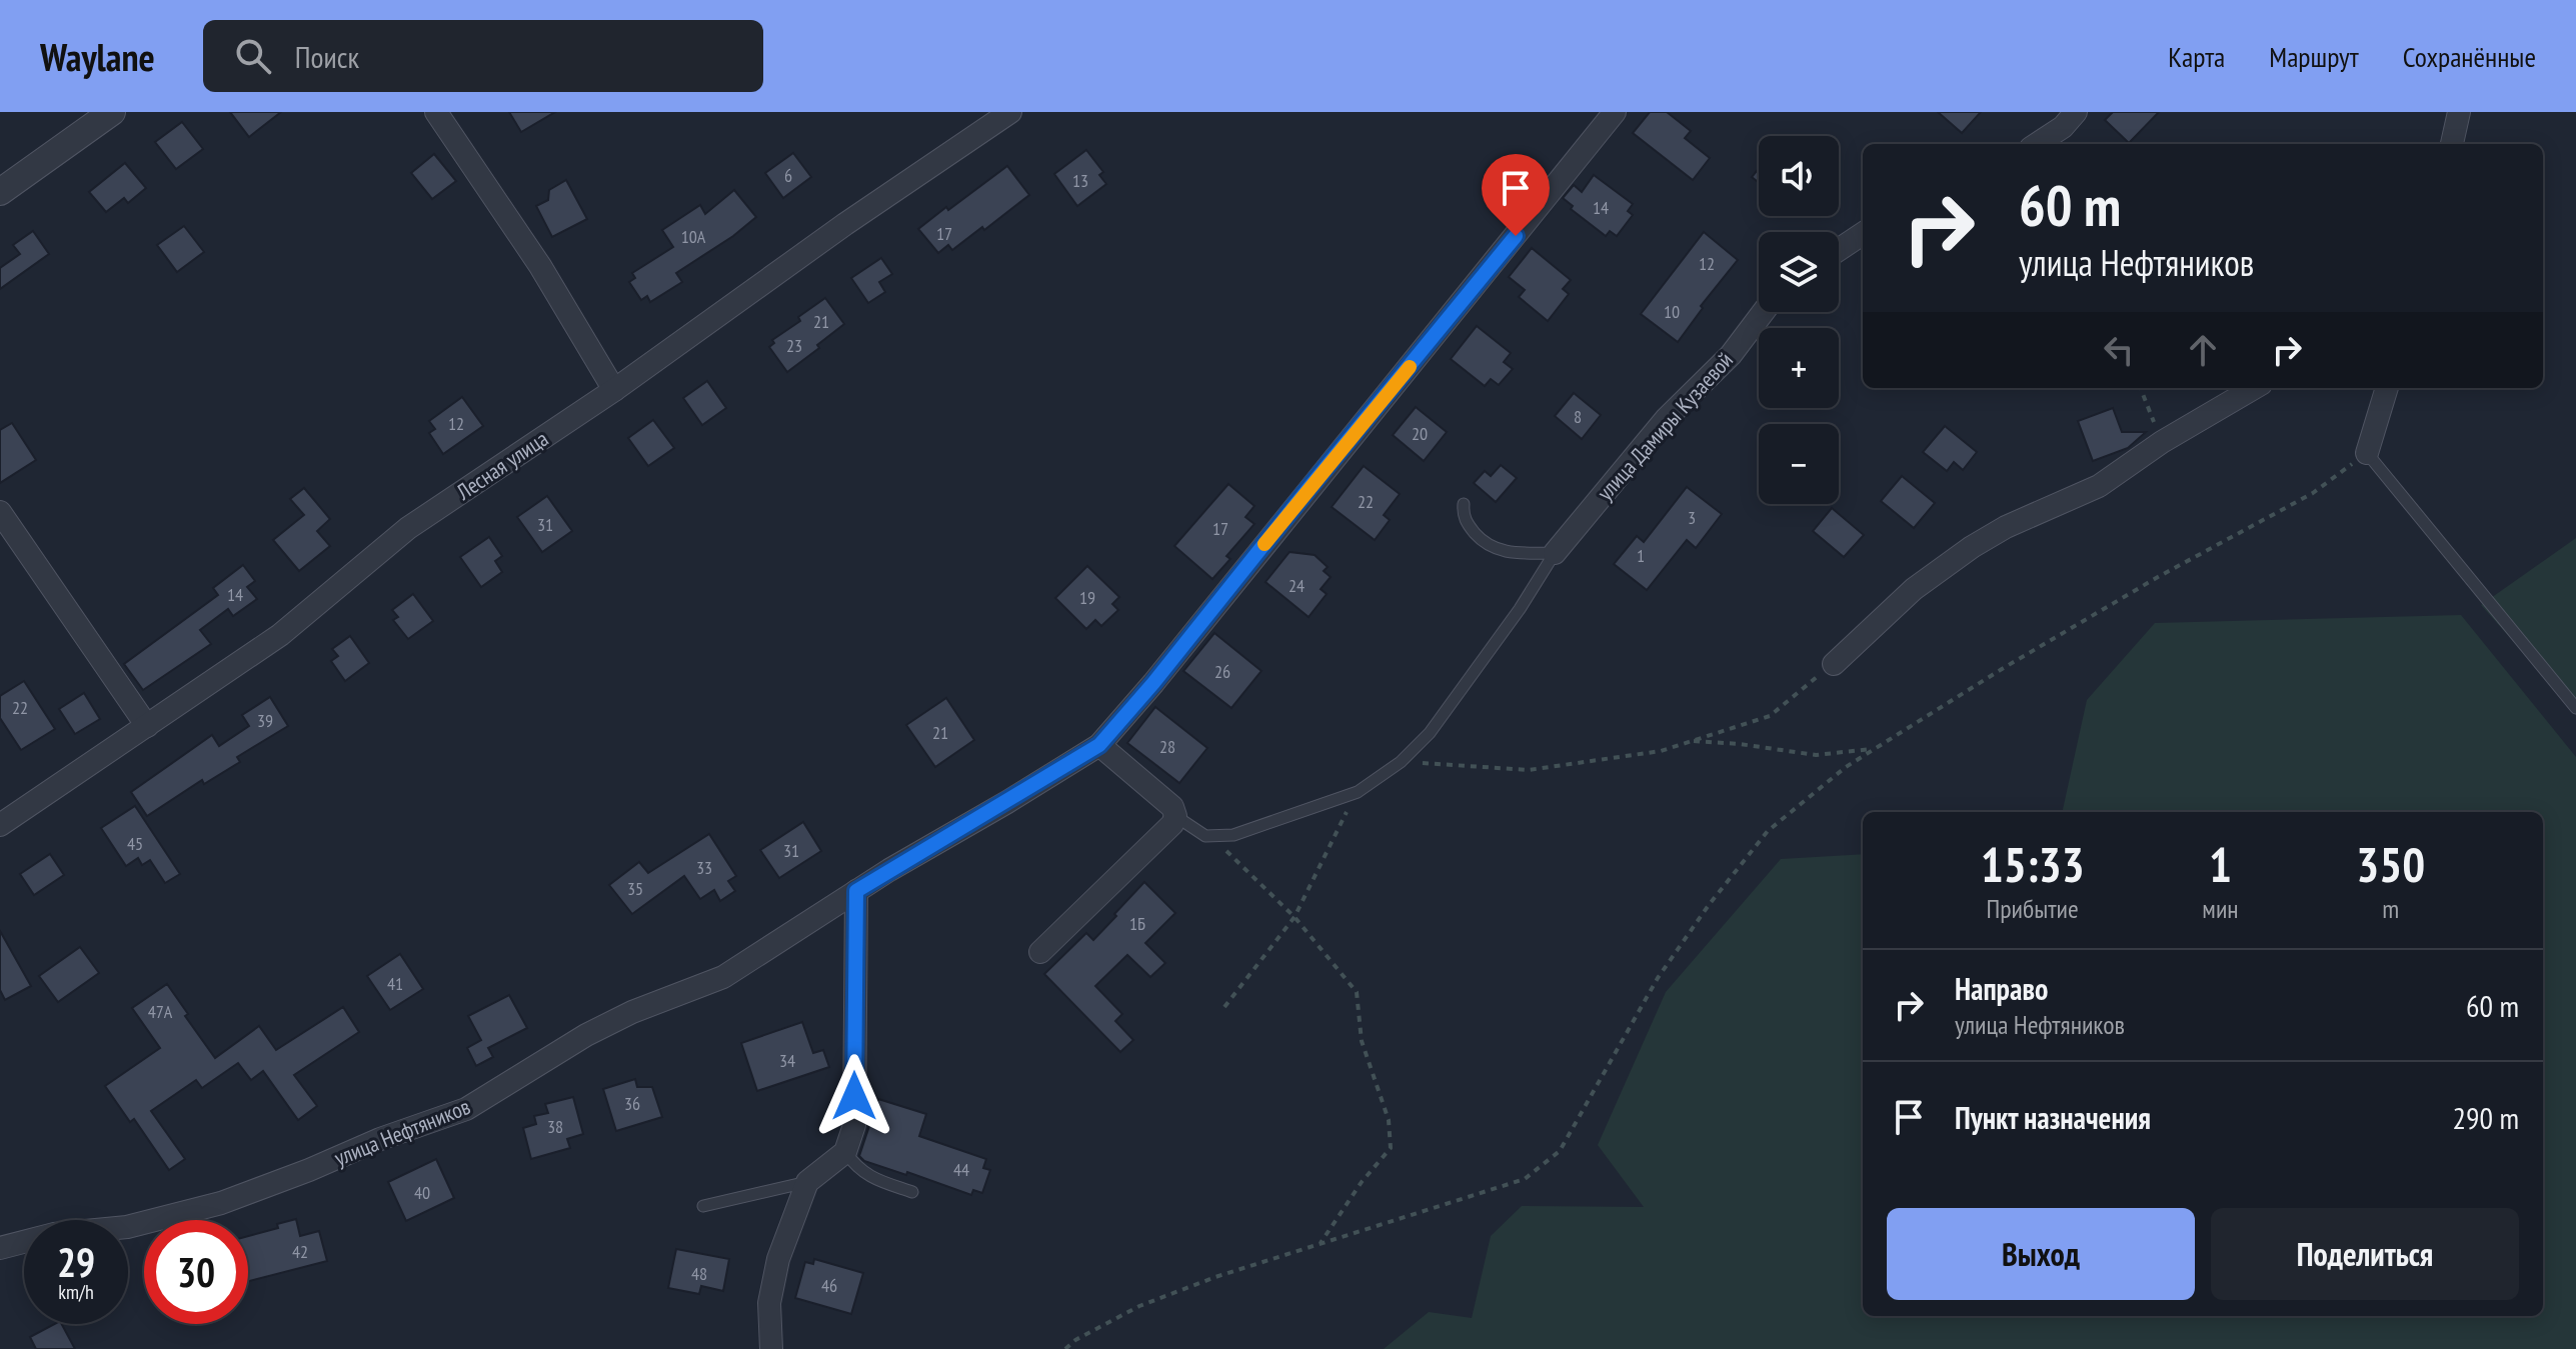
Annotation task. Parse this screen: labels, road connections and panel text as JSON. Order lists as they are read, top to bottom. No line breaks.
{"streets":{"street":["улица Дамиры Кузаевой","Лесная улица","улица Нефтяников"]},"house_numbers":["6","13","14","17","10А","12","10","21","23","8","12","20","22","3","31","17","1","24","14","19","26","22","39","21","28","45","31","33","35","1Б","41","47А","34","36","38","44","40","42","48","46"],"page":{"header":"Waylane","search":"Поиск","nav":["Карта","Маршрут","Сохранённые"],"map_buttons":["+","−"],"turn":["60 m","улица Нефтяников"],"eta":["15:33","Прибытие","1","мин","350","m"],"list":[{"name":"Направо","note":"улица Нефтяников","value":"60 m"},{"name":"Пункт назначения","value":"290 m"}],"buttons":["Выход","Поделиться"],"speed":"29 km/h","limit":"30"}}
